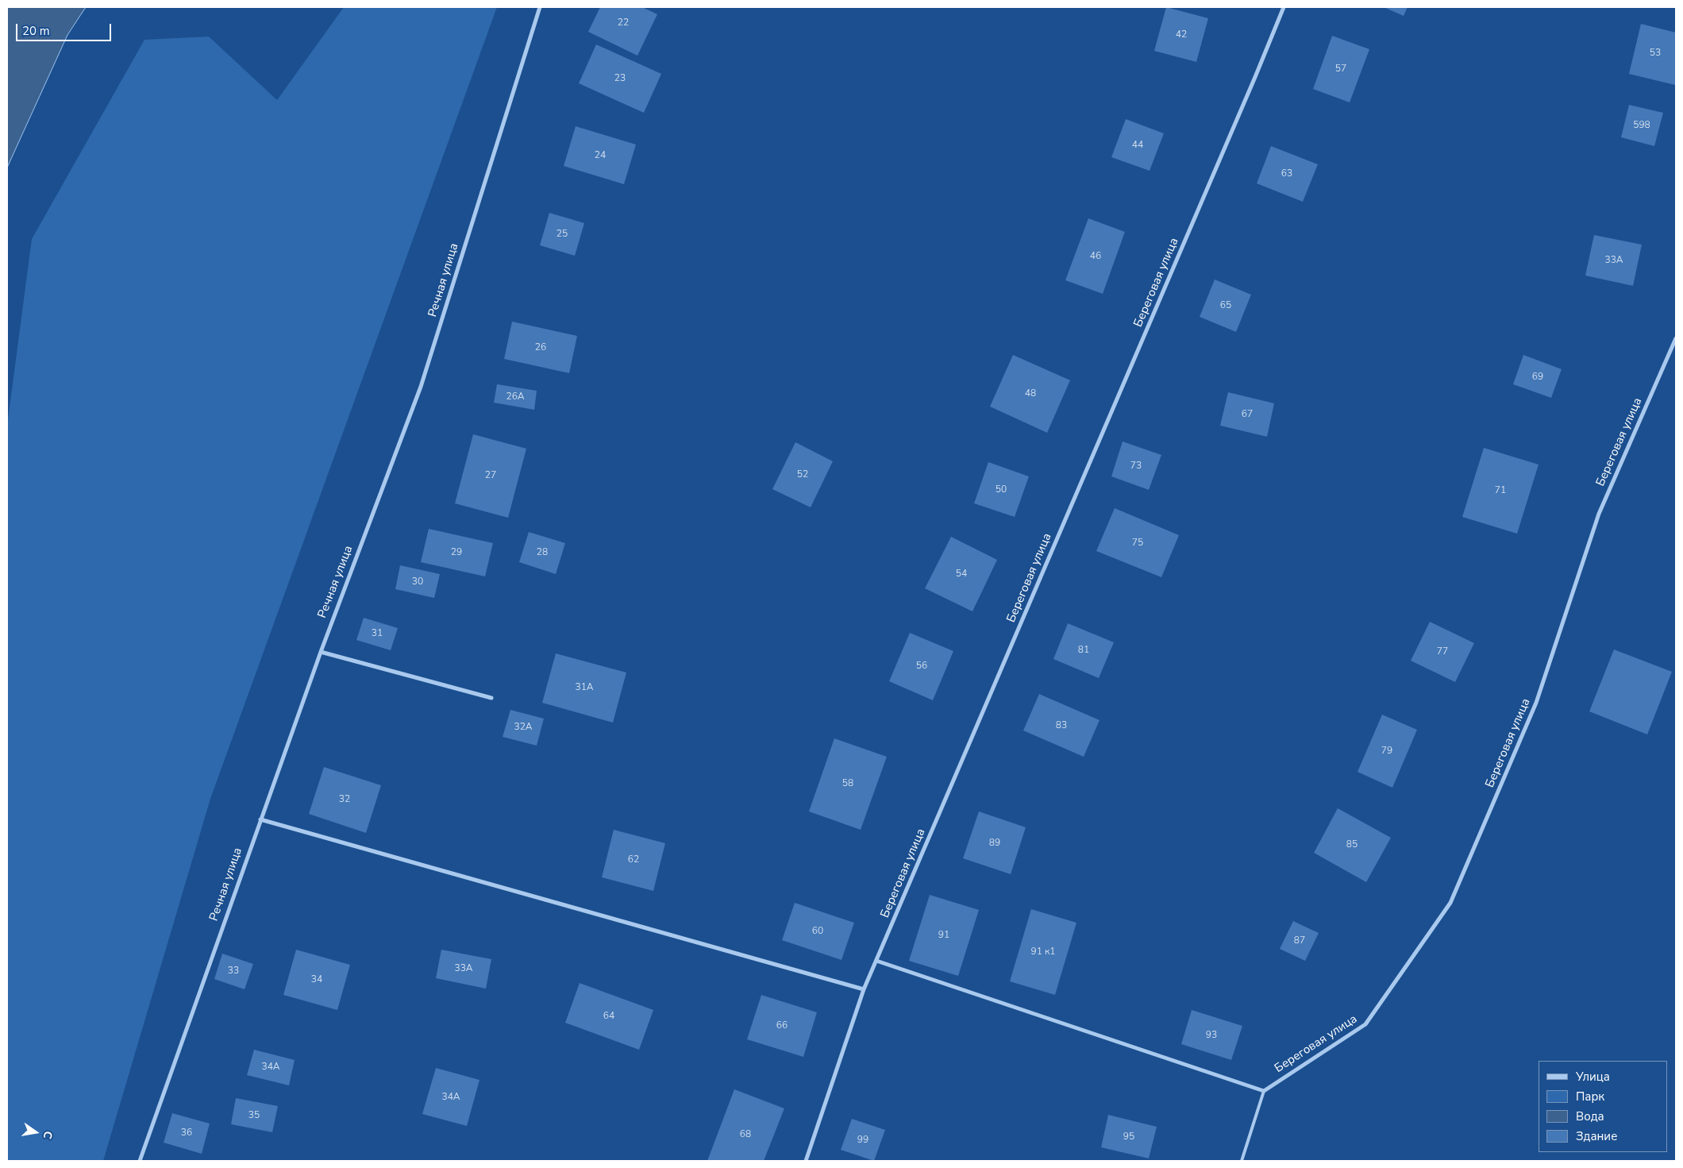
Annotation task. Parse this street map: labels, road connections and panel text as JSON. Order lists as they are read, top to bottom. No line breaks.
{"streets":{"street":["Речная улица","Береговая улица"]},"house_numbers":["22","42","53","57","23","598","44","24","63","25","46","33А","65","26","69","48","26А","67","73","52","27","50","71","75","29","28","54","30","31","81","77","56","31А","83","32А","79","58","32","89","85","62","60","91","87","91 к1","33А","33","34","64","66","93","34А","34А","35","36","68","95","99"],"legend":["Улица","Парк","Вода","Здание"],"scale_bar":"20 m","north":"right"}
